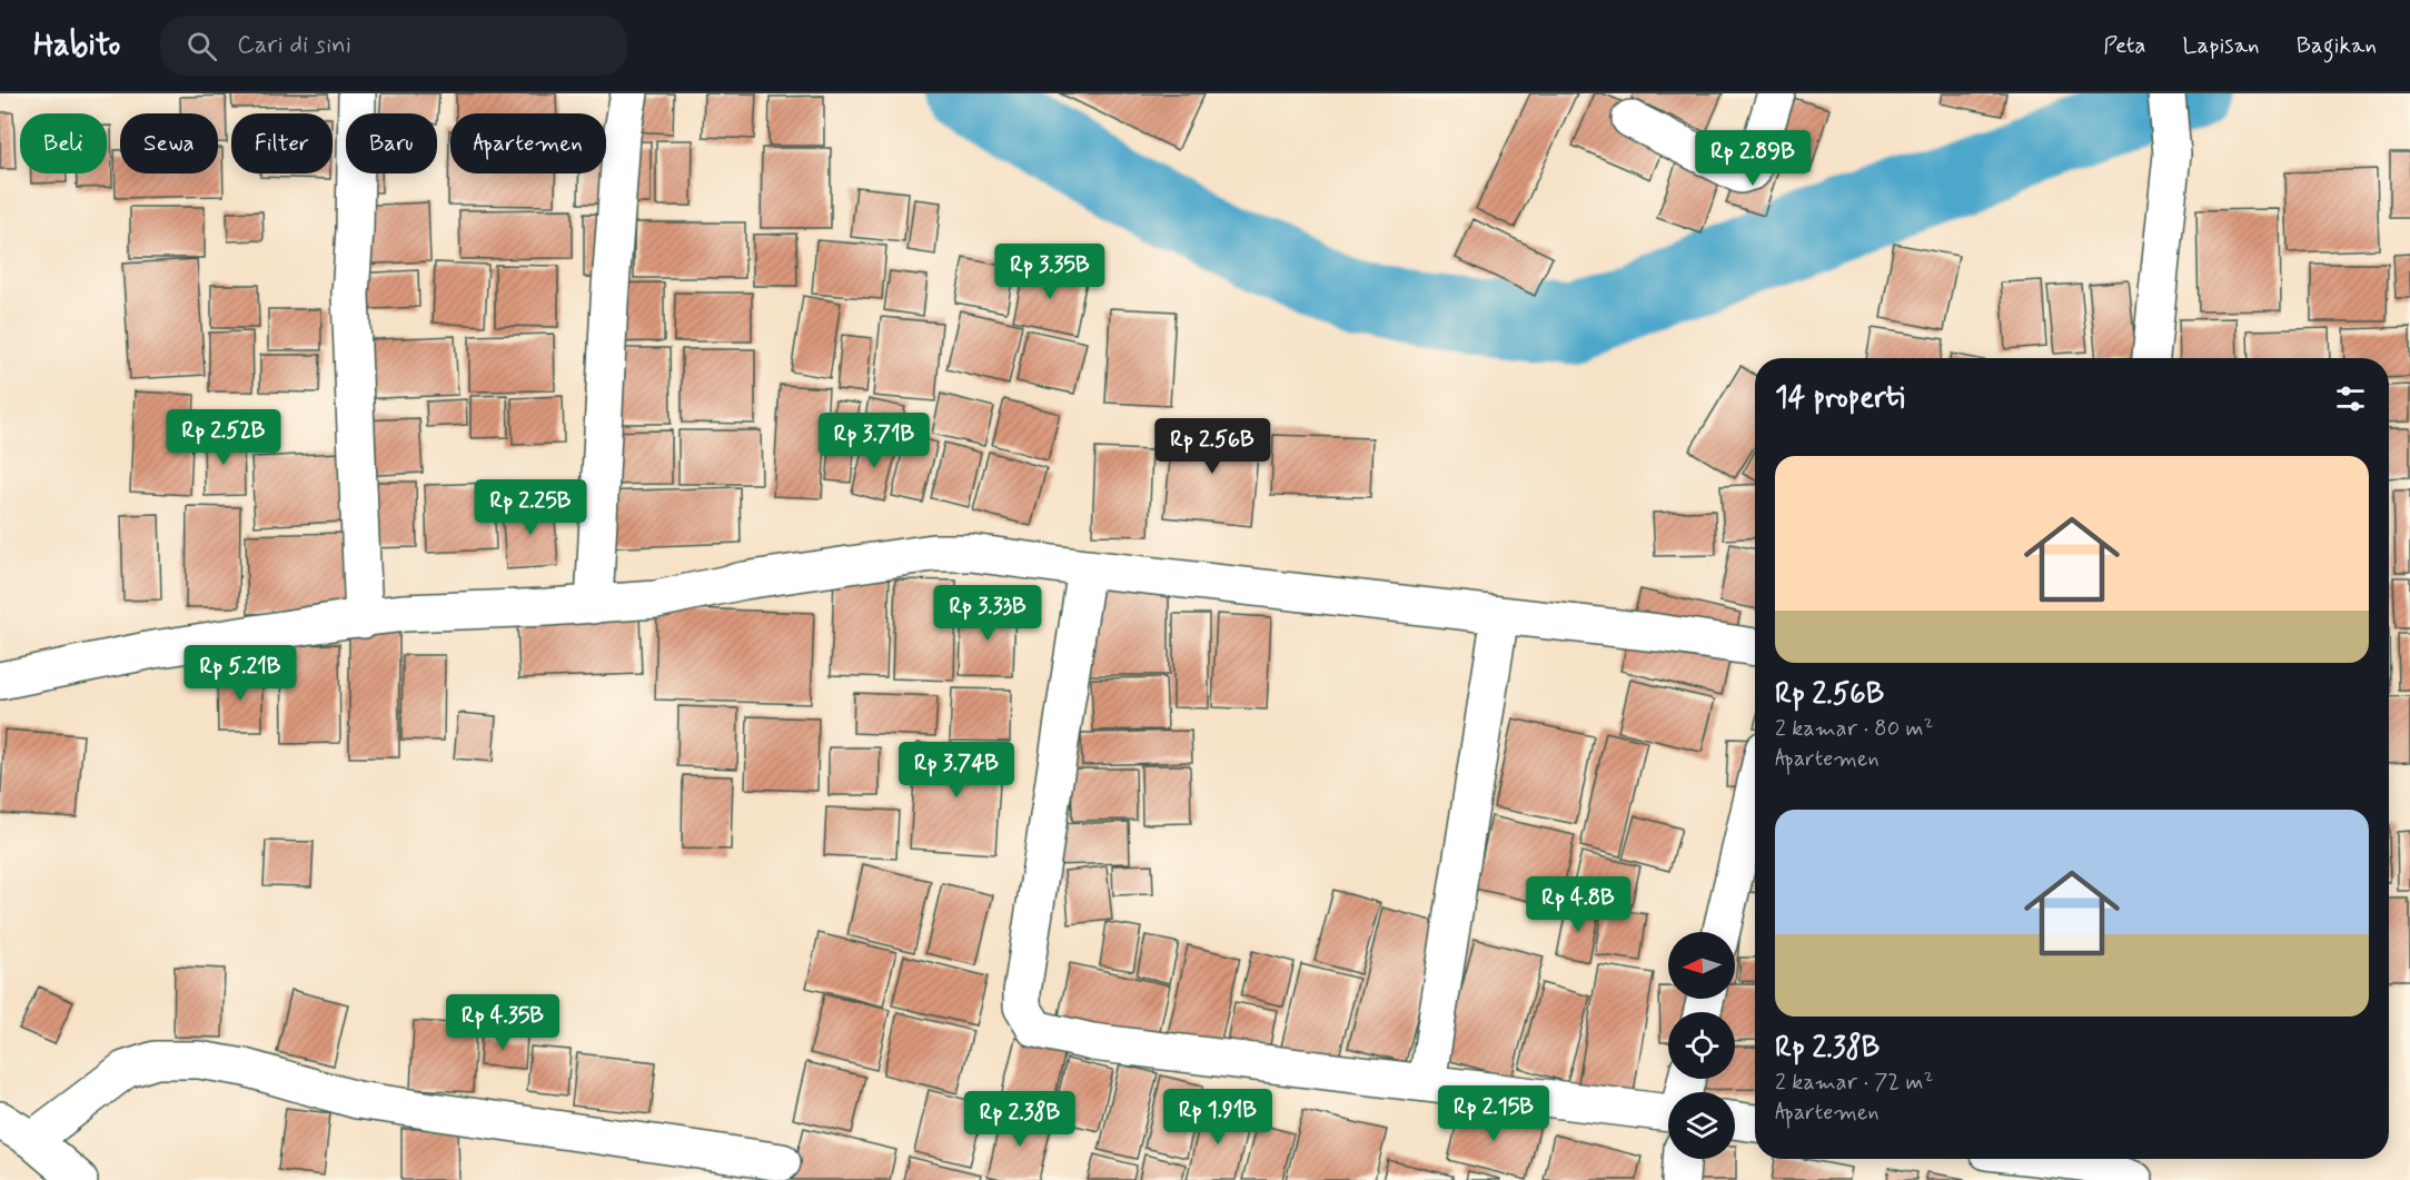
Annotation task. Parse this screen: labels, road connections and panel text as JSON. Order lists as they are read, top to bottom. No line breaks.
{"north":"left","page":{"header":"Habito","search":"Cari di sini","nav":["Peta","Lapisan","Bagikan"],"chip":["Beli","Sewa","Filter","Baru","Apartemen"],"price":["Rp 2.89B","Rp 3.35B","Rp 2.52B","Rp 3.71B","Rp 2.56B","Rp 2.25B","Rp 3.33B","Rp 5.21B","Rp 3.74B","Rp 4.8B","Rp 4.35B","Rp 2.15B","Rp 1.91B","Rp 2.38B"],"heading":"14 properti","list":[{"name":"Rp 2.56B","note":"2 kamar · 80 m² · Apartemen"},{"name":"Rp 2.38B","note":"2 kamar · 72 m² · Apartemen"}]}}
